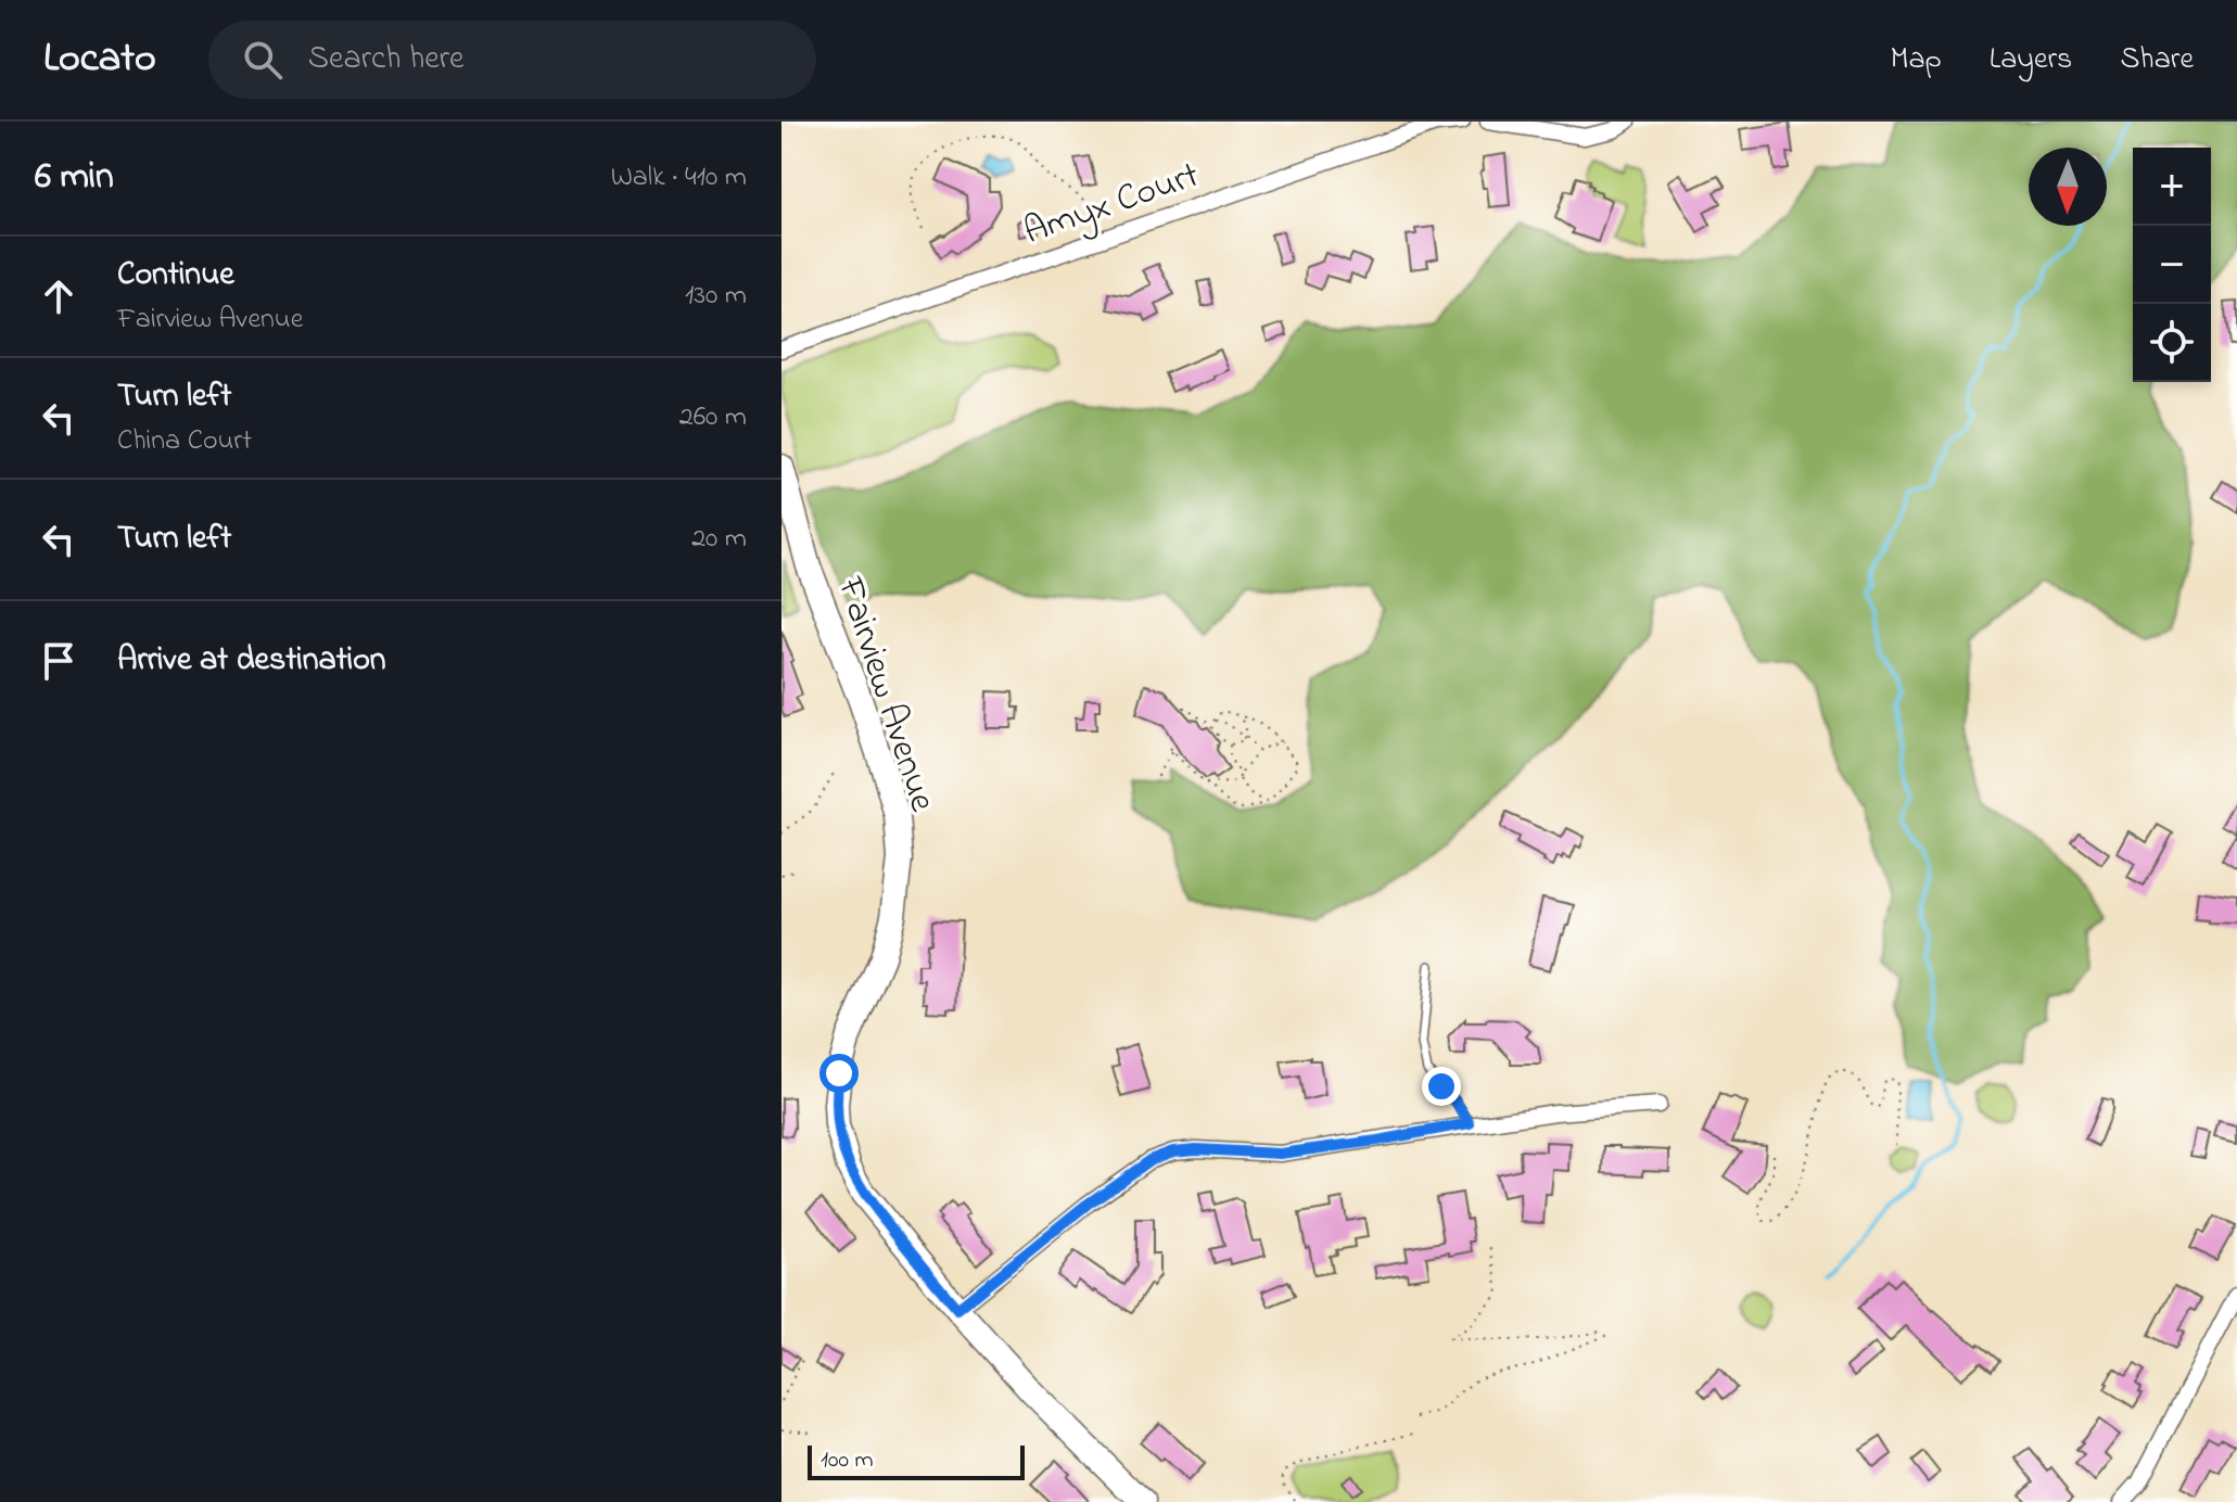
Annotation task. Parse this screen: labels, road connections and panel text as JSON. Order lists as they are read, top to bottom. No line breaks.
{"streets":{"main road":["Fairview Avenue"],"street":["Amyx Court"]},"scale_bar":"100 m","north":"bottom","page":{"header":"Locato","search":"Search here","nav":["Map","Layers","Share"],"heading":["6 min","Walk · 410 m"],"map_buttons":["+","−"],"list":[["Continue","Fairview Avenue","130 m"],["Turn left","China Court","260 m"],["Turn left","20 m"],"Arrive at destination"],"scale":"100 m"}}
